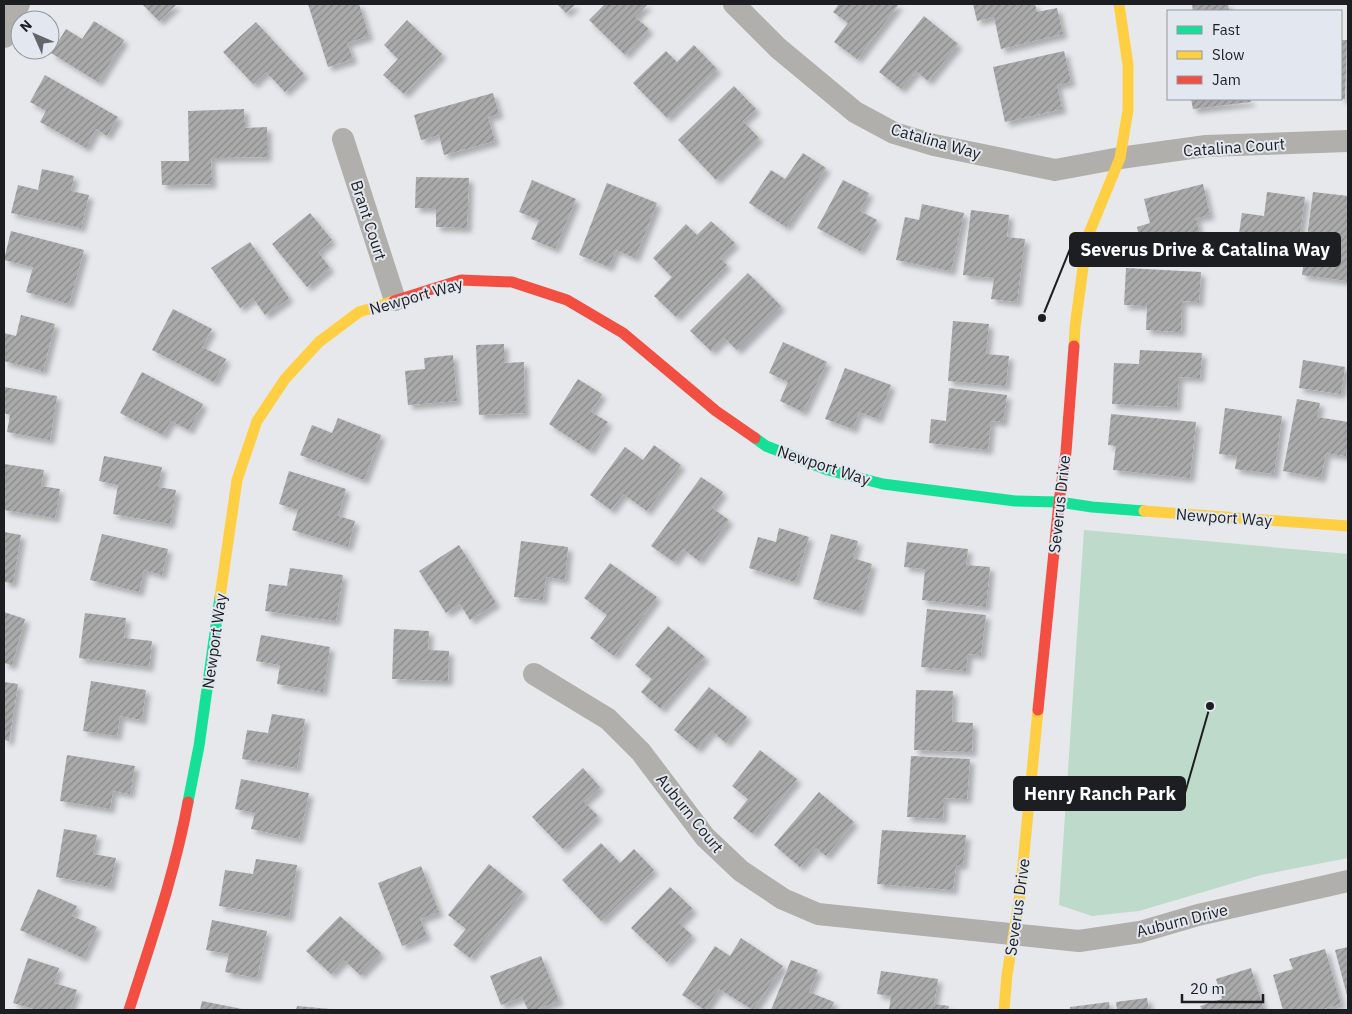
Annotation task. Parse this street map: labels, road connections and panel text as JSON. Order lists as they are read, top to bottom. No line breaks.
{"streets":{"street":["Catalina Way","Catalina Court","Brant Court","Newport Way","Severus Drive","Auburn Court","Auburn Drive"]},"crossings":[["Catalina Way","Catalina Court"],["Catalina Way","Severus Drive"],["Catalina Court","Severus Drive"],["Brant Court","Newport Way"],["Newport Way","Severus Drive"],["Severus Drive","Auburn Court"],["Severus Drive","Auburn Drive"],["Auburn Court","Auburn Drive"]],"places":["Severus Drive & Catalina Way","Henry Ranch Park"],"legend":["Fast","Slow","Jam"],"scale_bar":"20 m","north":"top left"}
